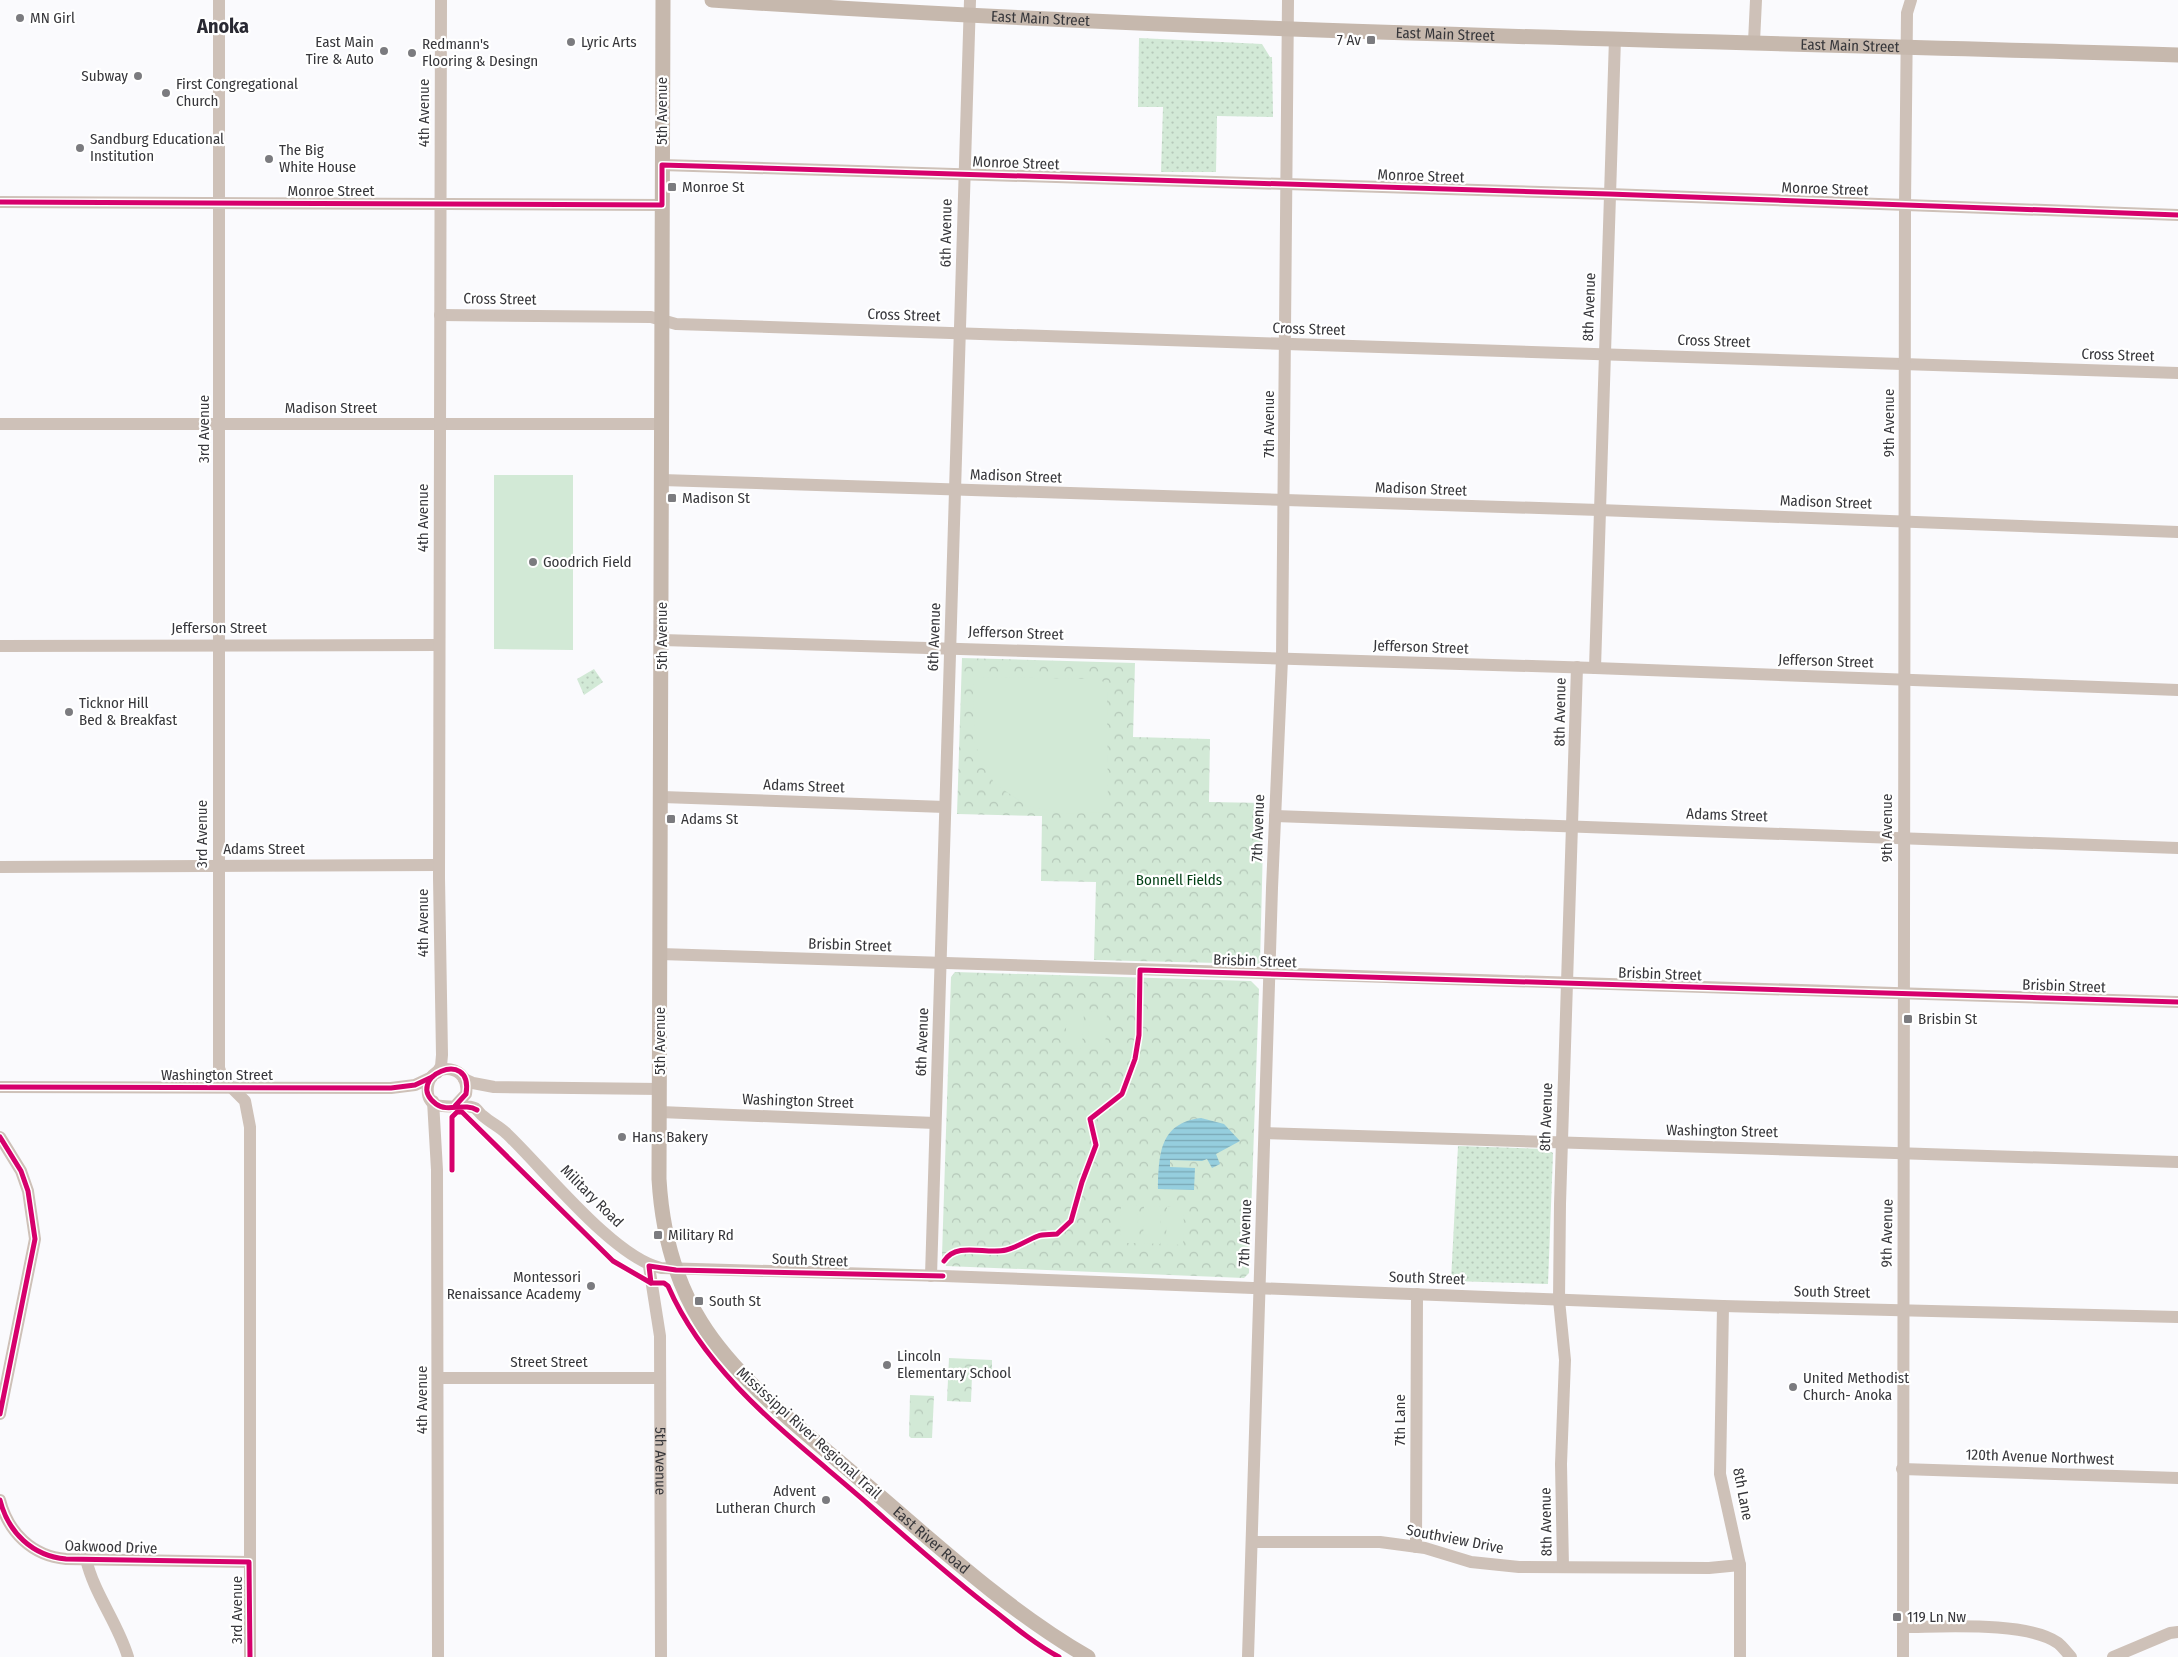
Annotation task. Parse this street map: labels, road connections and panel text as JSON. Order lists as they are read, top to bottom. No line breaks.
{"streets":{"main road":["East Main Street","5th Avenue","East River Road"],"street":["4th Avenue","Monroe Street","6th Avenue","Cross Street","8th Avenue","Madison Street","9th Avenue","7th Avenue","3rd Avenue","Jefferson Street","Adams Street","Brisbin Street","Washington Street","Military Road","South Street","Street Street","7th Lane","120th Avenue Northwest","8th Lane","Southview Drive","Oakwood Drive"],"cycle path":["Mississippi River Regional Trail"]},"crossings":[["East Main Street","6th Avenue"],["East Main Street","8th Avenue"],["East Main Street","9th Avenue"],["East Main Street","7th Avenue"],["5th Avenue","Monroe Street"],["5th Avenue","Cross Street"],["5th Avenue","Madison Street"],["5th Avenue","Jefferson Street"],["5th Avenue","Adams Street"],["5th Avenue","Brisbin Street"],["5th Avenue","Washington Street"],["5th Avenue","Military Road"],["5th Avenue","South Street"],["5th Avenue","Street Street"],["5th Avenue","East River Road"],["4th Avenue","Monroe Street"],["4th Avenue","Cross Street"],["4th Avenue","Madison Street"],["4th Avenue","Jefferson Street"],["4th Avenue","Adams Street"],["4th Avenue","Washington Street"],["4th Avenue","Military Road"],["4th Avenue","Street Street"],["Monroe Street","6th Avenue"],["Monroe Street","8th Avenue"],["Monroe Street","9th Avenue"],["Monroe Street","7th Avenue"],["Monroe Street","3rd Avenue"],["6th Avenue","Cross Street"],["6th Avenue","Madison Street"],["6th Avenue","Jefferson Street"],["6th Avenue","Adams Street"],["6th Avenue","Brisbin Street"],["6th Avenue","Washington Street"],["6th Avenue","South Street"],["Cross Street","8th Avenue"],["Cross Street","9th Avenue"],["Cross Street","7th Avenue"],["8th Avenue","Madison Street"],["8th Avenue","Jefferson Street"],["8th Avenue","Adams Street"],["8th Avenue","Brisbin Street"],["8th Avenue","Washington Street"],["8th Avenue","South Street"],["8th Avenue","Southview Drive"],["Madison Street","9th Avenue"],["Madison Street","7th Avenue"],["Madison Street","3rd Avenue"],["9th Avenue","Jefferson Street"],["9th Avenue","Adams Street"],["9th Avenue","Brisbin Street"],["9th Avenue","Washington Street"],["9th Avenue","South Street"],["9th Avenue","120th Avenue Northwest"],["7th Avenue","Jefferson Street"],["7th Avenue","Adams Street"],["7th Avenue","Brisbin Street"],["7th Avenue","Washington Street"],["7th Avenue","South Street"],["7th Avenue","Southview Drive"],["3rd Avenue","Jefferson Street"],["3rd Avenue","Adams Street"],["3rd Avenue","Washington Street"],["3rd Avenue","Oakwood Drive"],["Washington Street","Military Road"],["Military Road","South Street"],["Military Road","East River Road"],["South Street","7th Lane"],["South Street","8th Lane"],["South Street","East River Road"],["7th Lane","Southview Drive"],["8th Lane","Southview Drive"]],"districts":["Anoka"],"parks":["Bonnell Fields"],"places":{"other":["MN Girl","Lyric Arts","East Main Tire & Auto","Redmann's Flooring & Desingn","Subway","First Congregational Church","Sandburg Educational Institution","The Big White House","Goodrich Field","Ticknor Hill Bed & Breakfast","Hans Bakery","Montessori Renaissance Academy","Lincoln Elementary School","United Methodist Church- Anoka","Advent Lutheran Church"],"transit":["7 Av","Monroe St","Madison St","Adams St","Brisbin St","Military Rd","South St","119 Ln Nw"]}}
